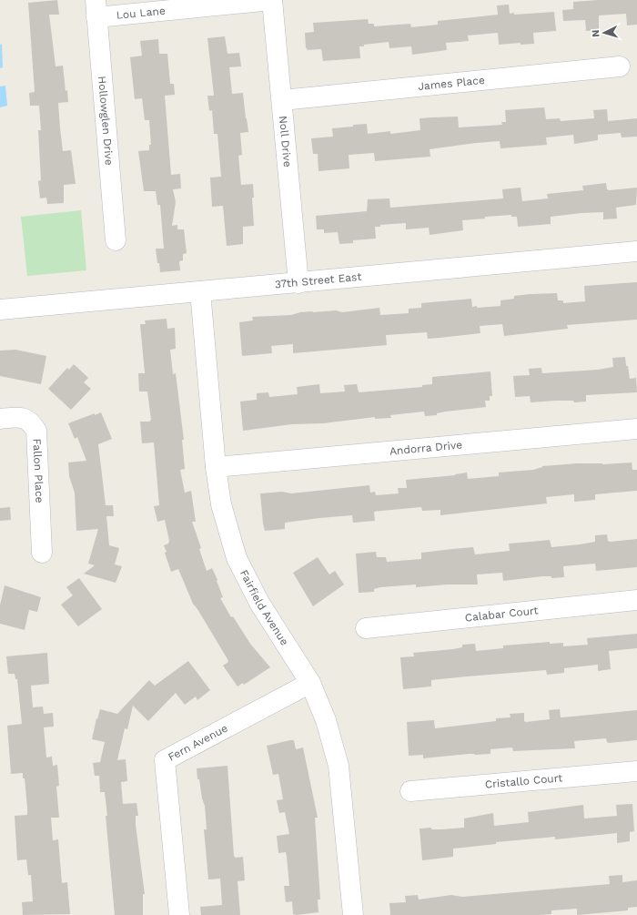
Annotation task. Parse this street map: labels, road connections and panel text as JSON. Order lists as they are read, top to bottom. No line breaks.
{"streets":{"street":["Lou Lane","James Place","Hollowglen Drive","Noll Drive","37th Street East","Andorra Drive","Fallon Place","Fairfield Avenue","Calabar Court","Fern Avenue","Cristallo Court"]},"crossings":[["Lou Lane","Hollowglen Drive"],["Lou Lane","Noll Drive"],["James Place","Noll Drive"],["Noll Drive","37th Street East"],["37th Street East","Fairfield Avenue"],["Andorra Drive","Fairfield Avenue"],["Fairfield Avenue","Fern Avenue"]],"north":"left"}
